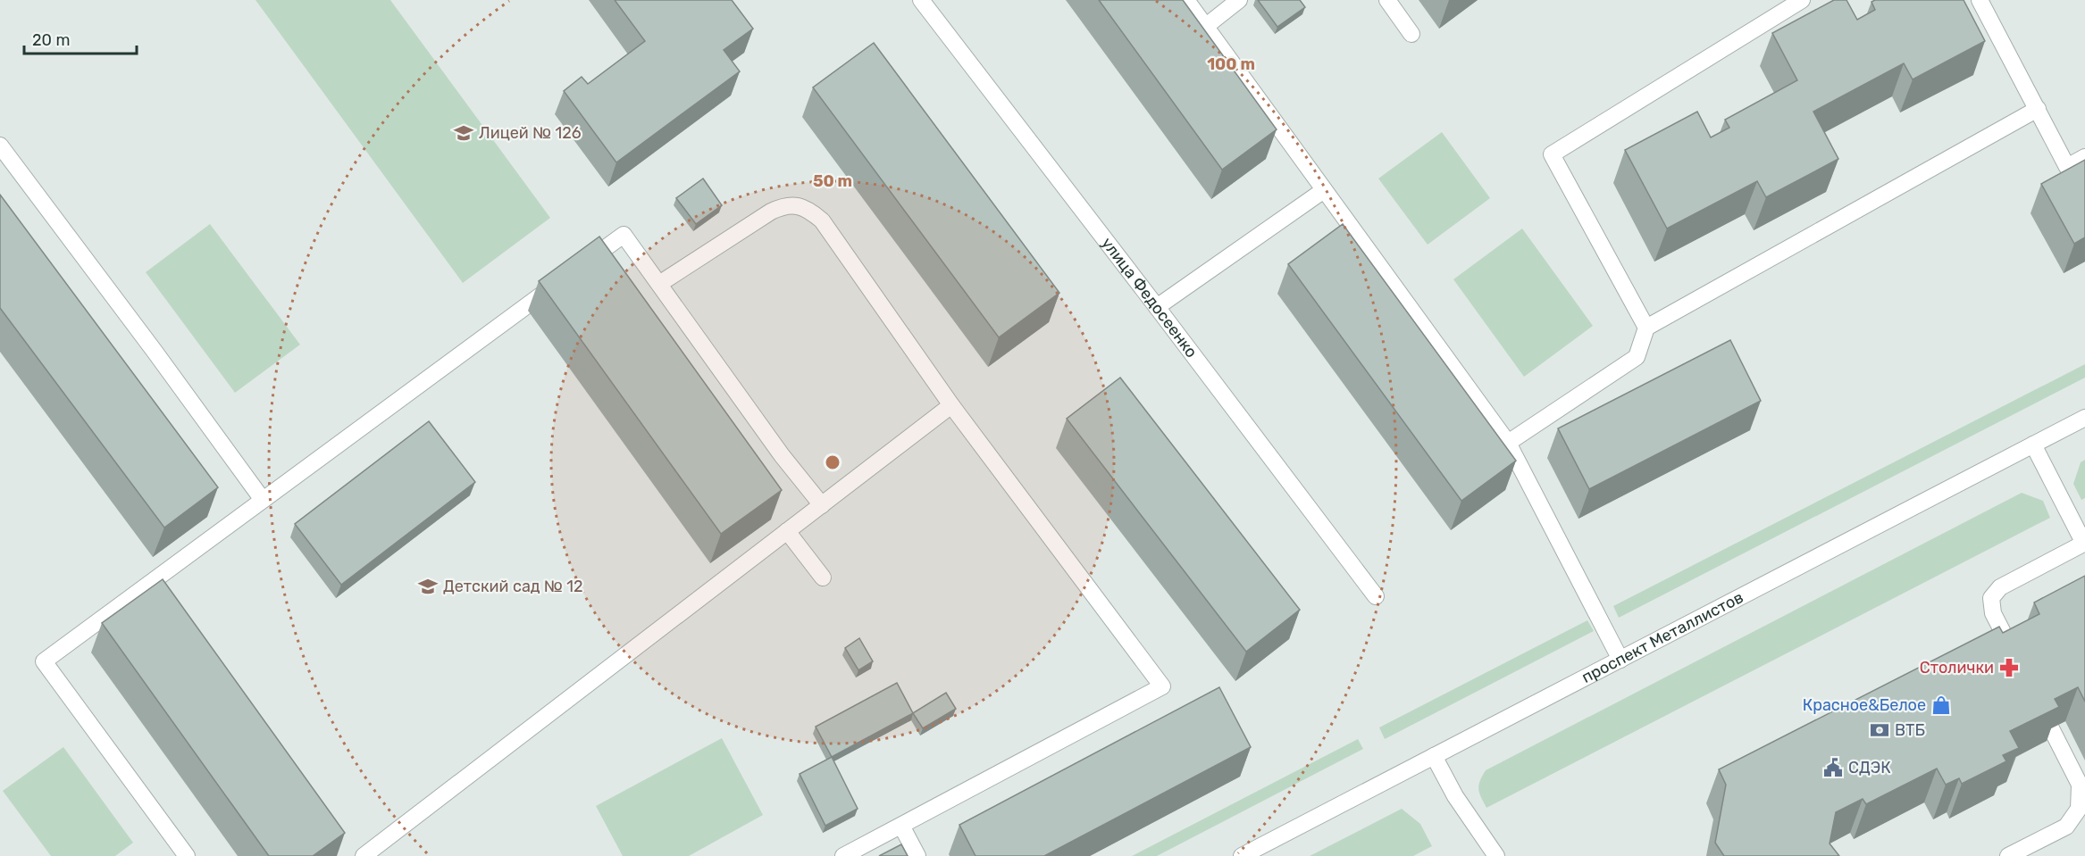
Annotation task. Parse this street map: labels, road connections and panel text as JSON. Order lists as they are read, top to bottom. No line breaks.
{"streets":{"street":["улица Федосеенко","проспект Металлистов"]},"places":{"school or university":["Лицей № 126","Детский сад № 12"],"pharmacy":["Столички"],"shop":["Красное&Белое"],"bank":["ВТБ"],"public building":["СДЭК"]},"scale_bar":"20 m","rings":["100 m","50 m"]}
